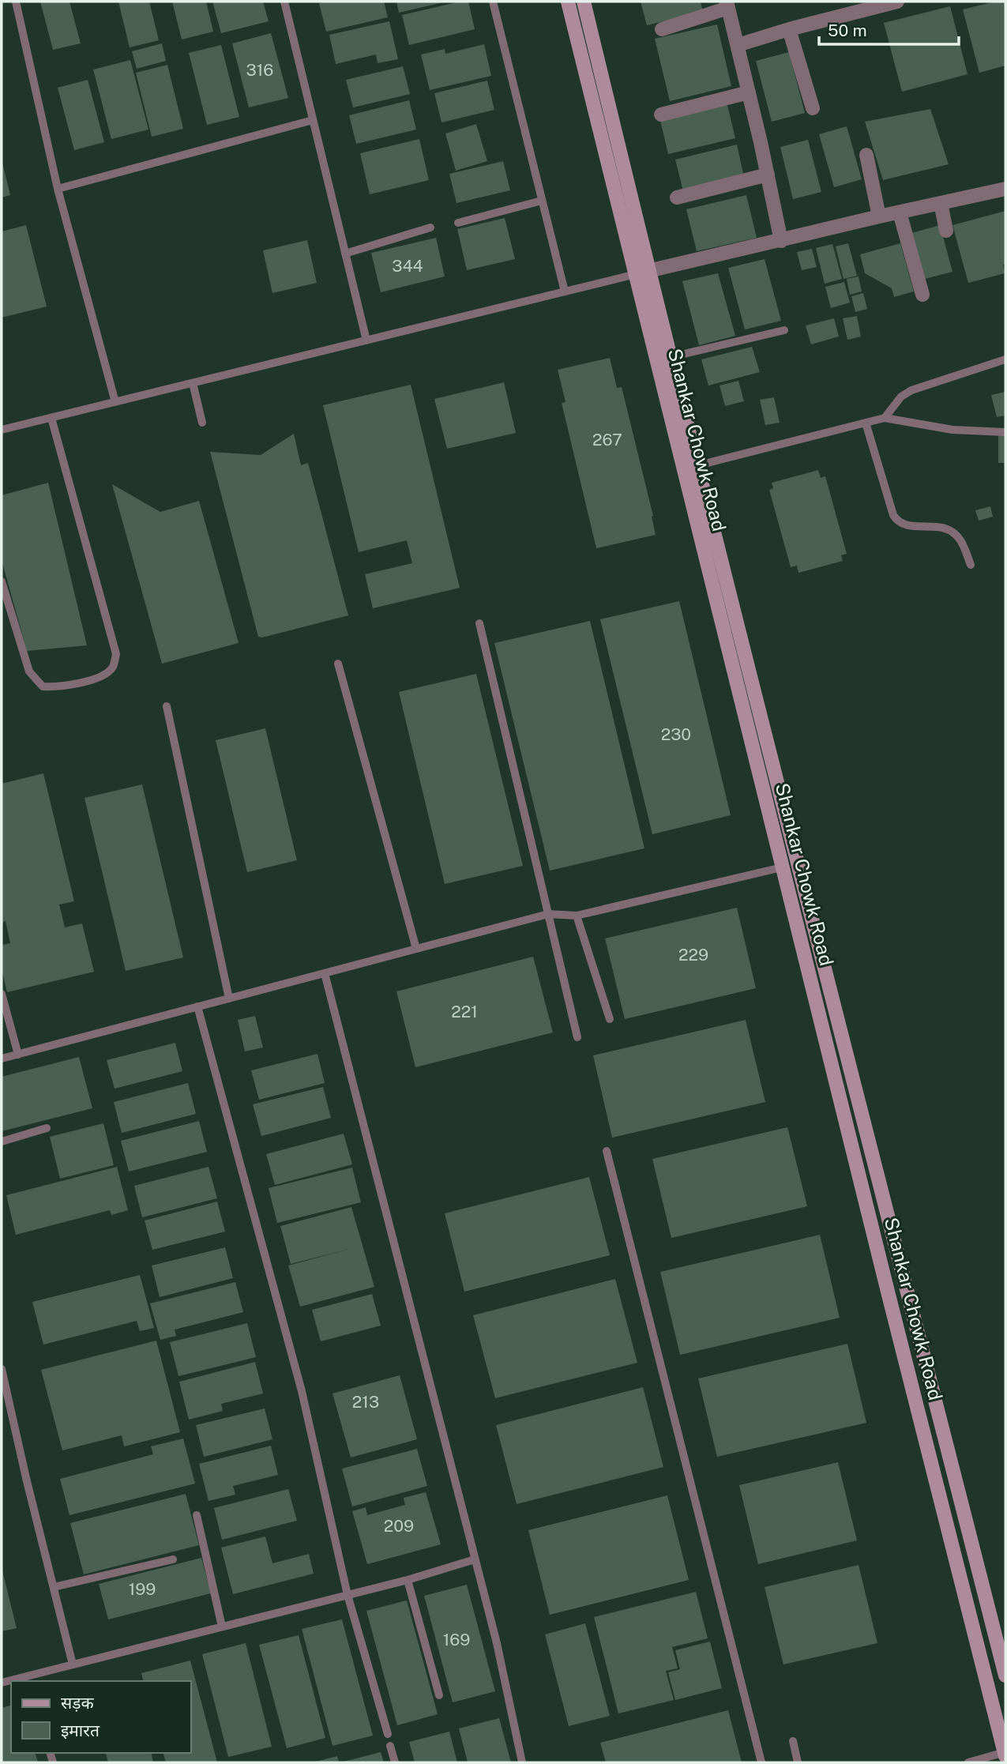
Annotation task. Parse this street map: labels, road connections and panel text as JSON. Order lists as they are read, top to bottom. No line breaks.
{"streets":{"main road":["Shankar Chowk Road"]},"house_numbers":["316","344","267","230","229","221","213","209","199","169"],"legend":["सड़क","इमारत"],"scale_bar":"50 m"}
